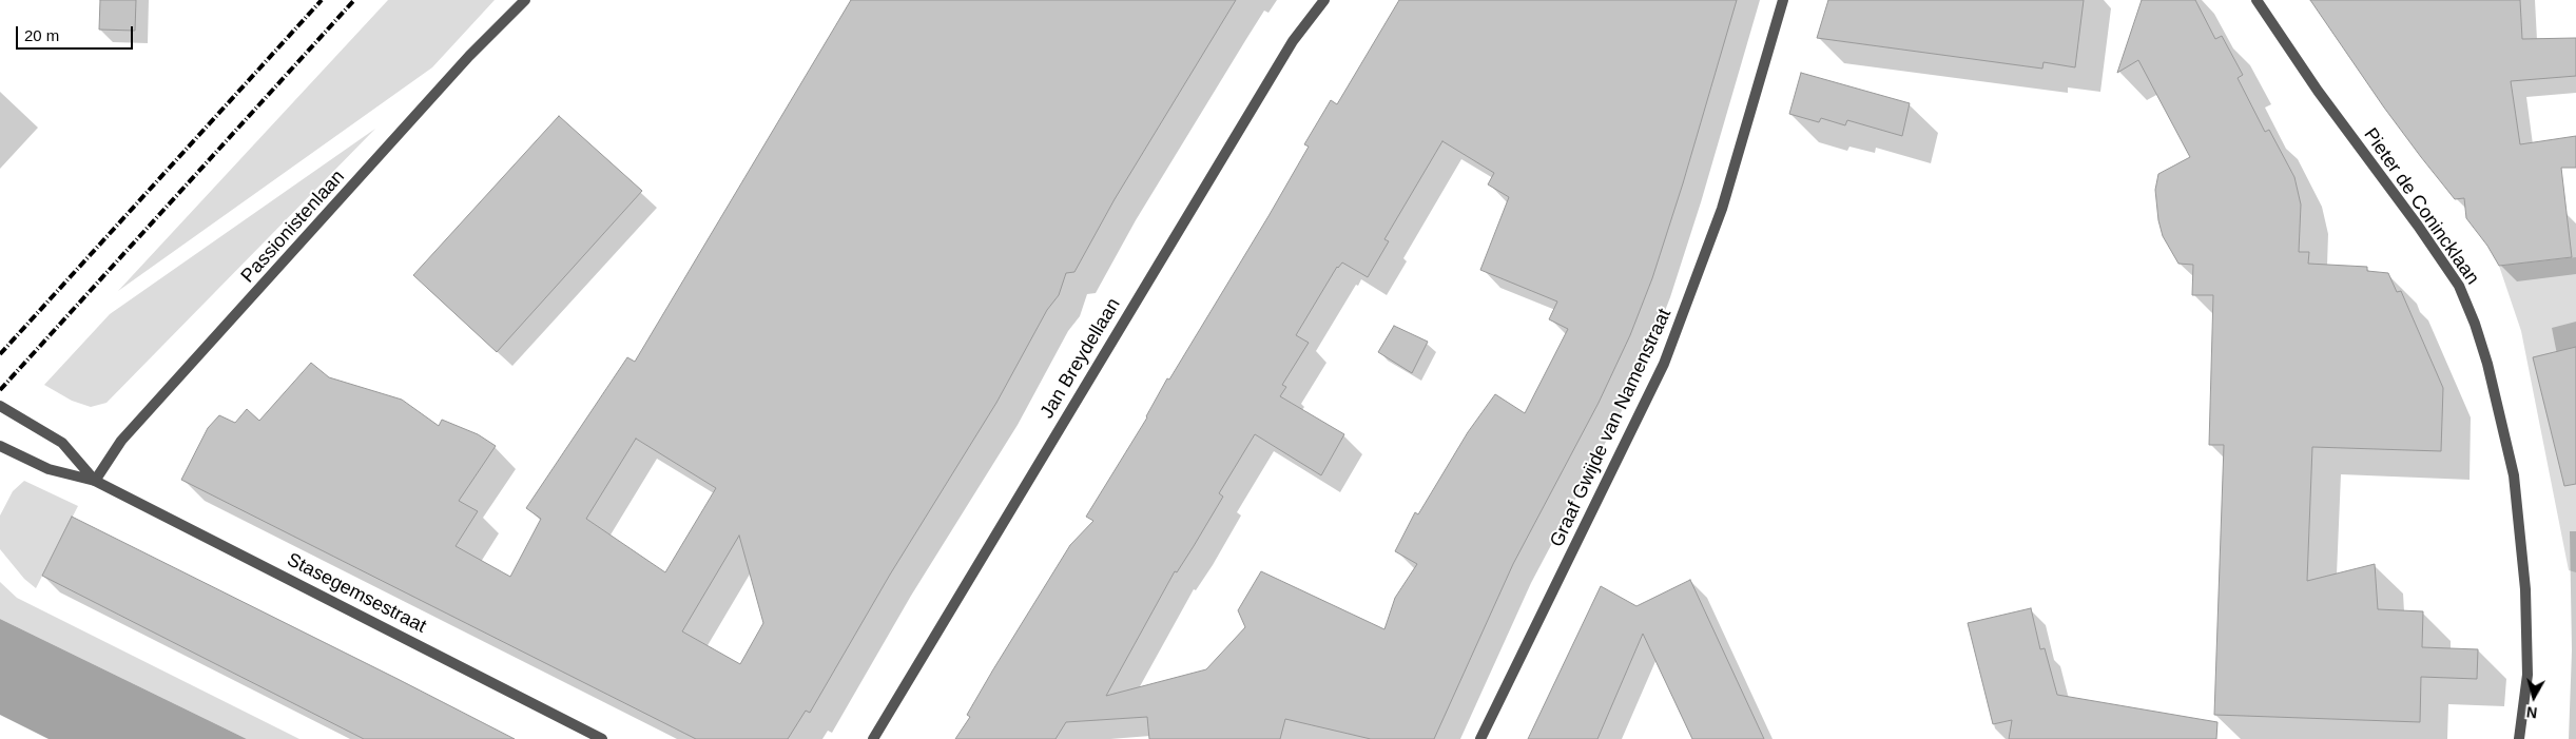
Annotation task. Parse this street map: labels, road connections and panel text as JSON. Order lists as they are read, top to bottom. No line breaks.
{"streets":{"street":["Pieter de Conincklaan","Passionistenlaan","Jan Breydellaan","Graaf Gwijde van Namenstraat","Stasegemsestraat"]},"crossings":[["Passionistenlaan","Stasegemsestraat"]],"scale_bar":"20 m","north":"bottom"}
